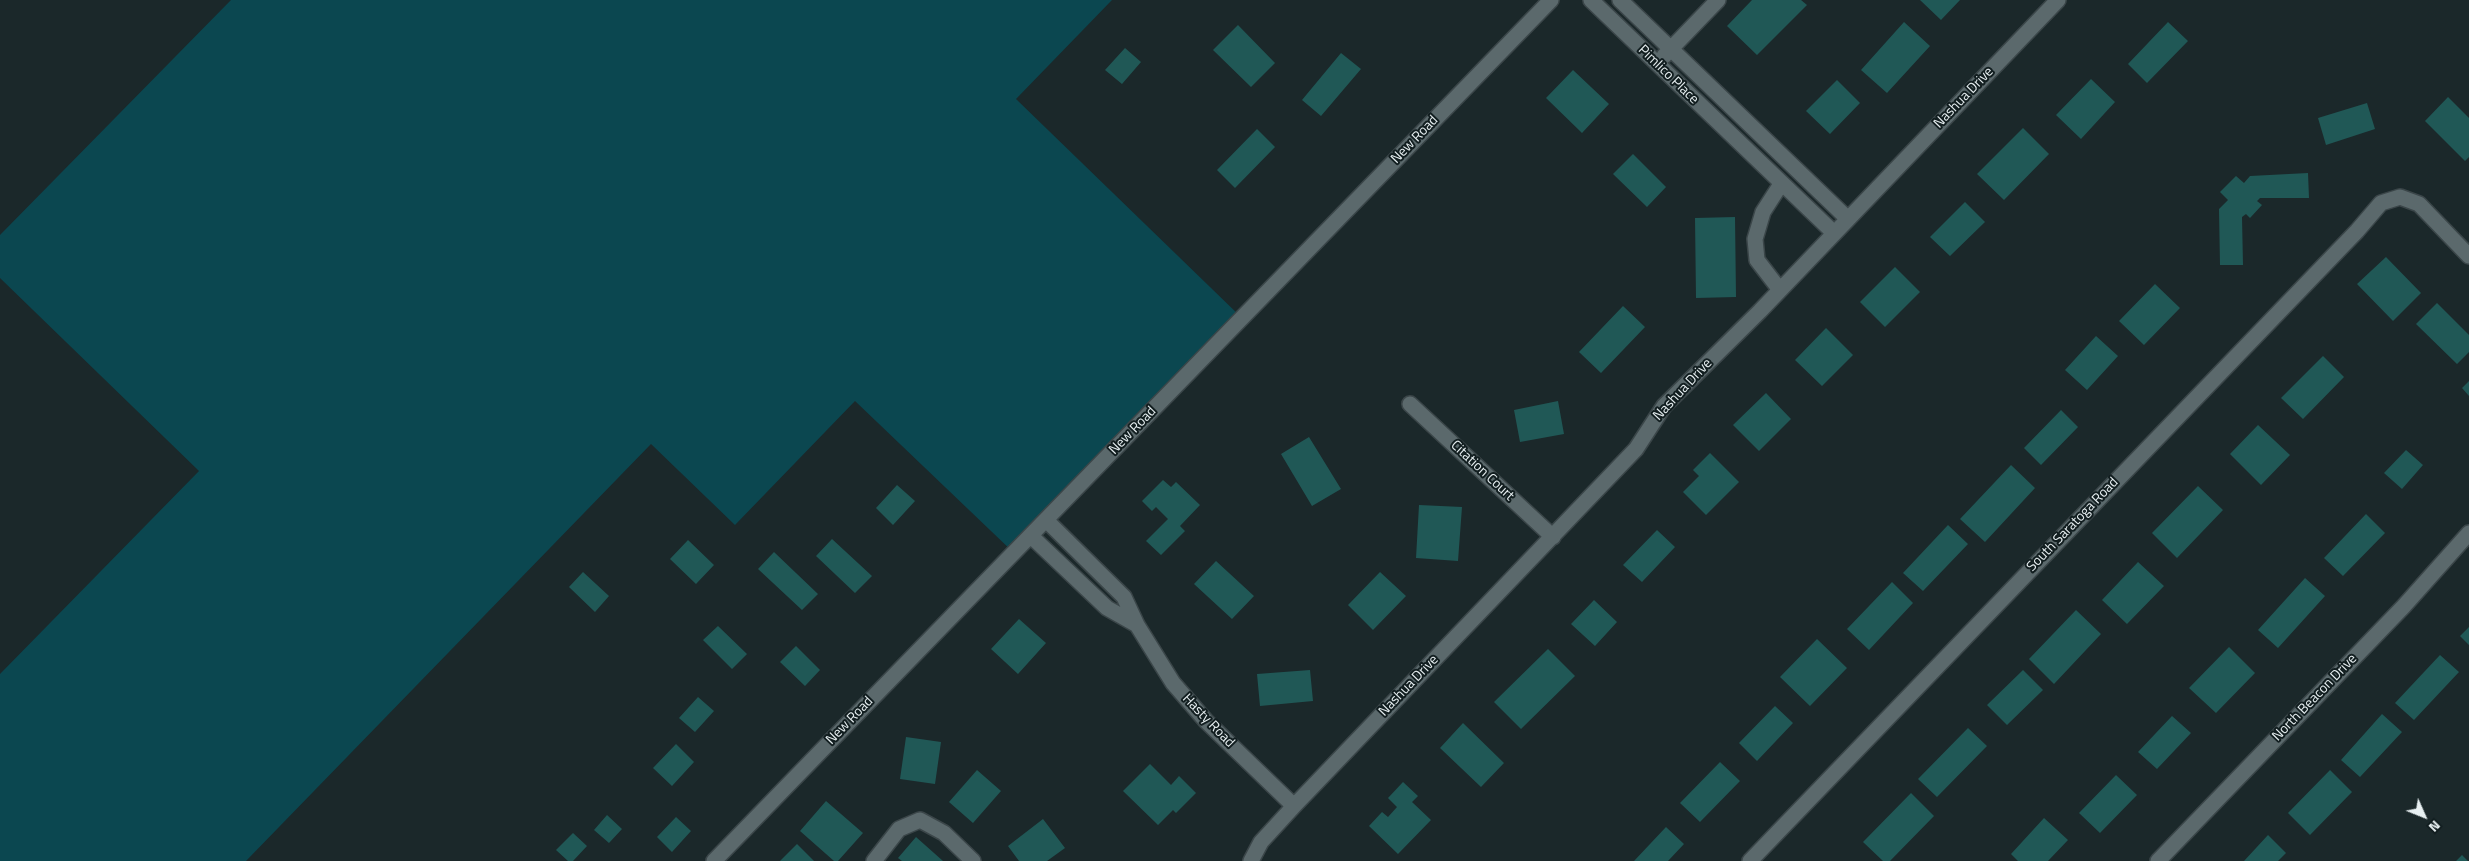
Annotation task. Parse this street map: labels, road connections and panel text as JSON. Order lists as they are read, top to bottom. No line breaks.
{"streets":{"street":["Pimlico Place","Nashua Drive","New Road","Citation Court","South Saratoga Road","North Beacon Drive","Hasty Road"]},"crossings":[["Pimlico Place","Nashua Drive"],["Nashua Drive","Citation Court"],["Nashua Drive","Hasty Road"],["New Road","Hasty Road"]],"north":"bottom right"}
